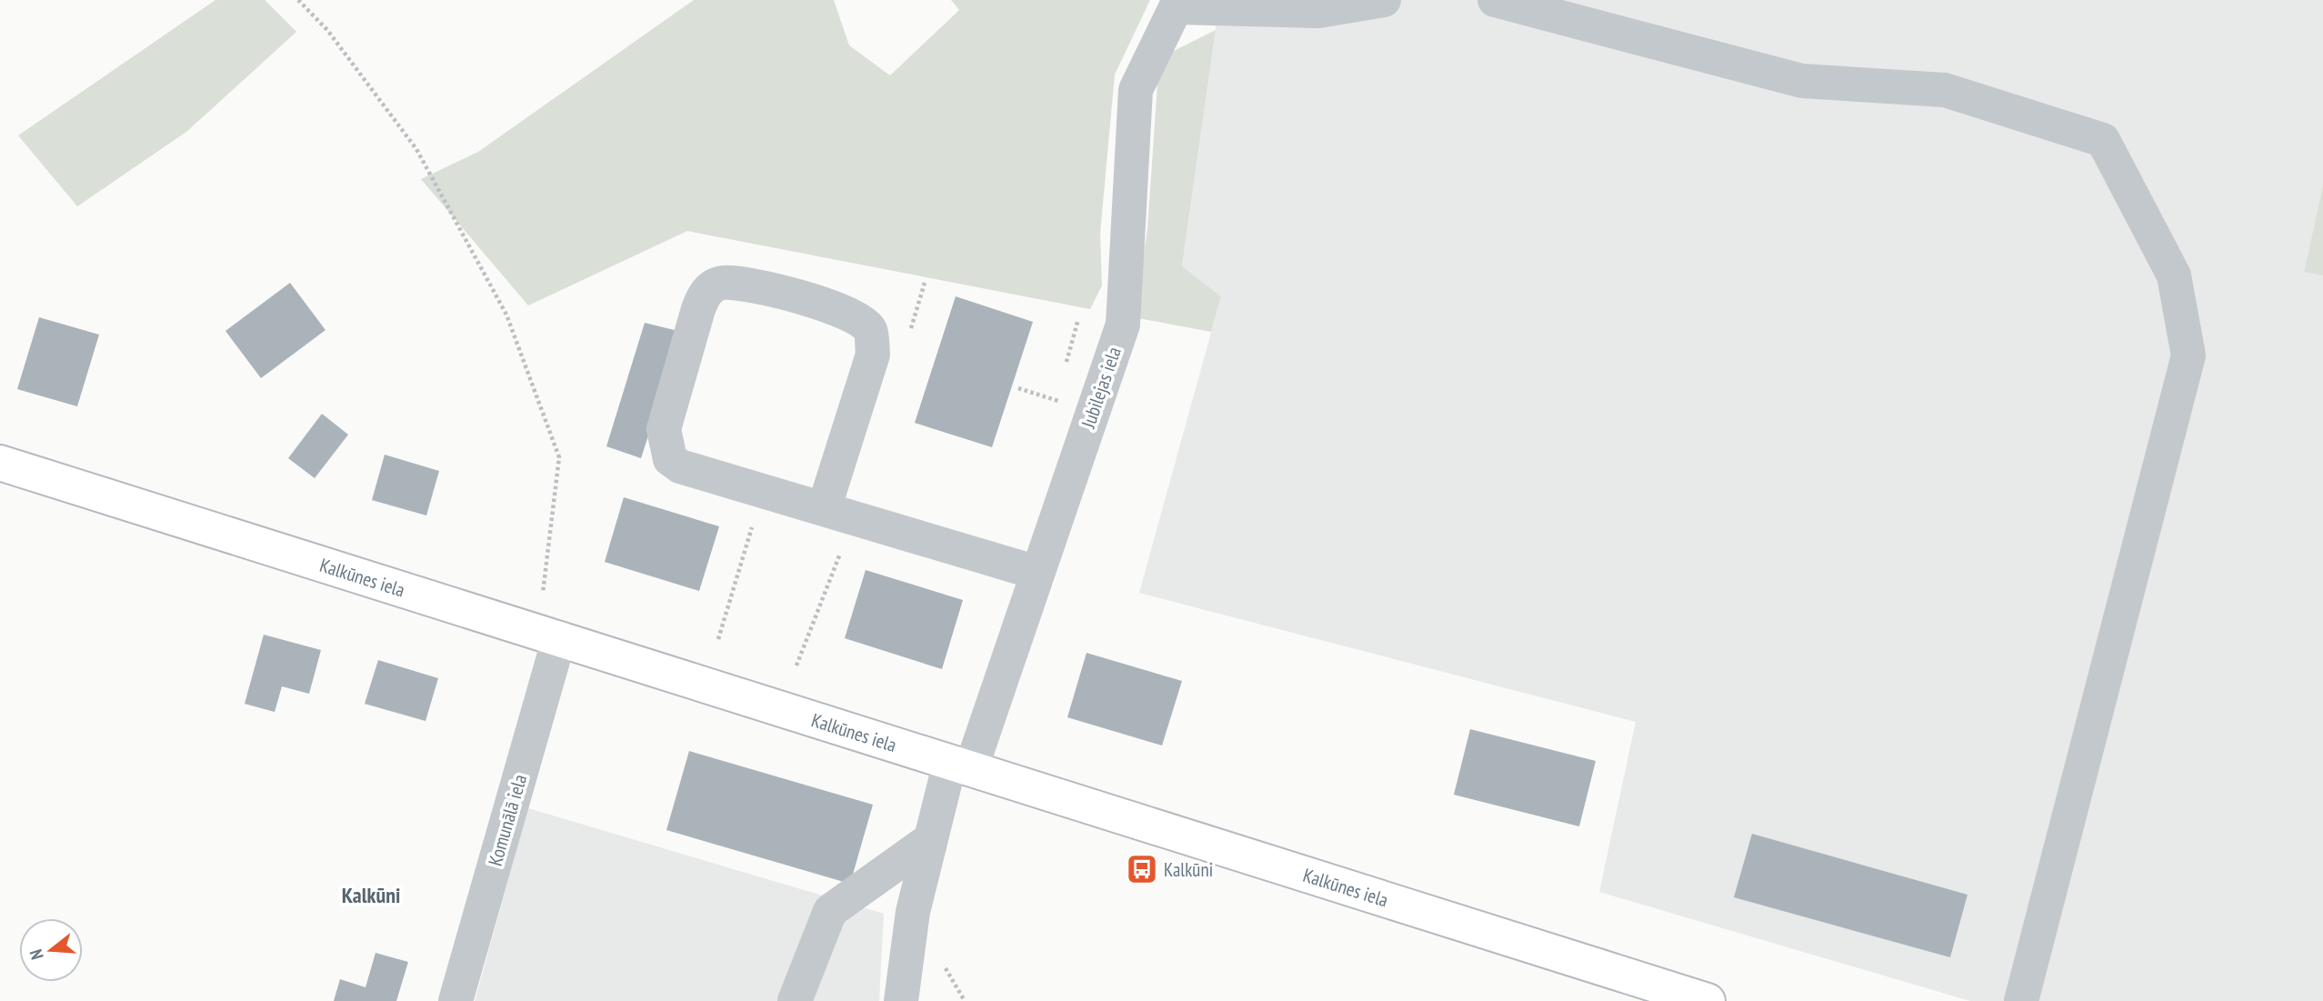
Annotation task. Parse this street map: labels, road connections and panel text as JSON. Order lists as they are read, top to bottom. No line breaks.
{"streets":{"main road":["Kalkūnes iela"],"street":["Jubilejas iela","Komunālā iela"]},"crossings":[["Jubilejas iela","Kalkūnes iela"],["Kalkūnes iela","Komunālā iela"]],"districts":["Kalkūni"],"places":{"bus stop":["Kalkūni"]},"north":"left"}
